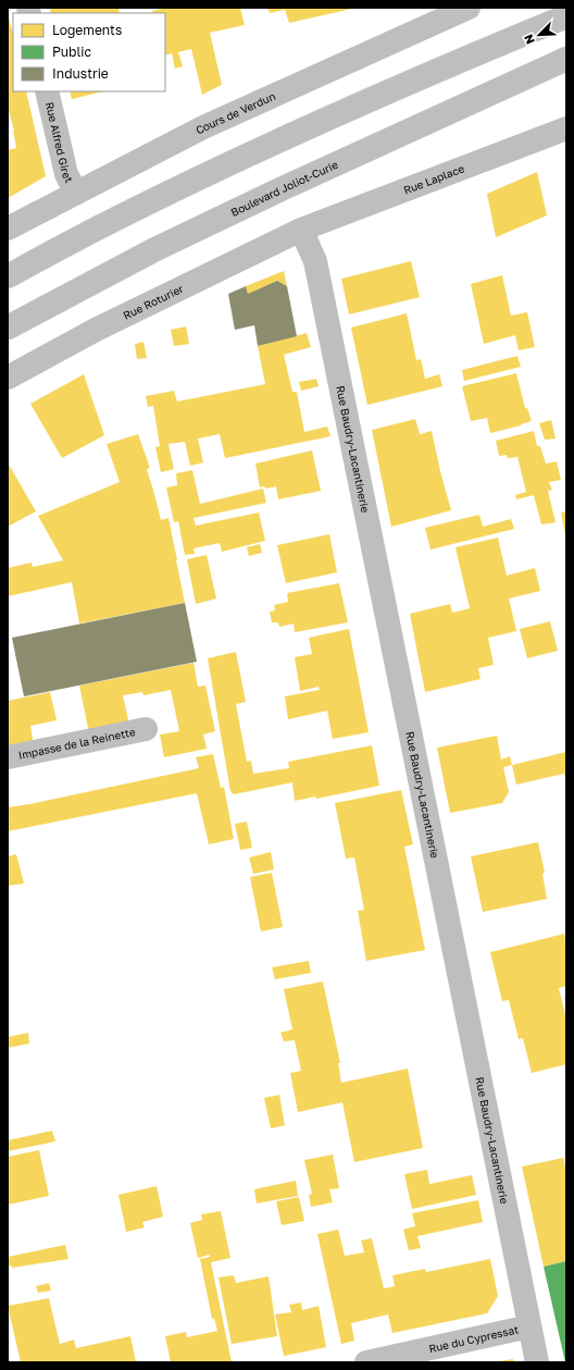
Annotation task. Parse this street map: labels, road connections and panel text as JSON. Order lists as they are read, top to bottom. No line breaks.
{"streets":{"street":["Cours de Verdun","Rue Alfred Giret","Rue Laplace","Boulevard Joliot-Curie","Rue Roturier","Rue Baudry-Lacantinerie","Impasse de la Reinette","Rue du Cypressat"]},"crossings":[["Cours de Verdun","Rue Alfred Giret"],["Rue Laplace","Rue Roturier"],["Rue Laplace","Rue Baudry-Lacantinerie"],["Rue Roturier","Rue Baudry-Lacantinerie"],["Rue Baudry-Lacantinerie","Rue du Cypressat"]],"legend":["Logements","Public","Industrie"],"north":"bottom left"}
